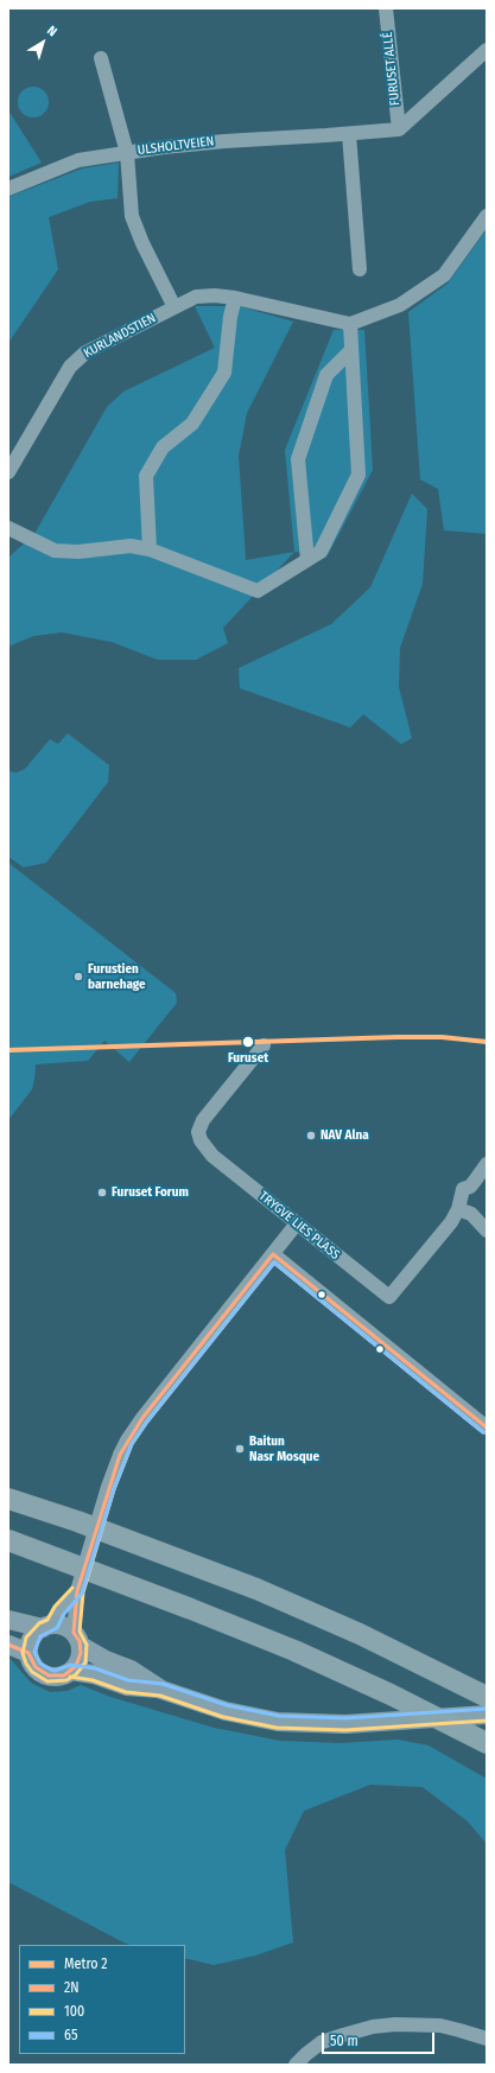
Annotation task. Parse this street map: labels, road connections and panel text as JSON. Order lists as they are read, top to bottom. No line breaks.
{"streets":{"street":["FURUSET ALLÉ","ULSHOLTVEIEN","KURLANDSTIEN","TRYGVE LIES PLASS"]},"crossings":[["FURUSET ALLÉ","ULSHOLTVEIEN"]],"places":["Furustien barnehage","Furuset","NAV Alna","Furuset Forum","Baitun Nasr Mosque"],"lines":["metro line 2","transit line 2N","transit line 100","transit line 65"],"legend":["Metro 2","2N","100","65"],"scale_bar":"50 m","north":"top right"}
